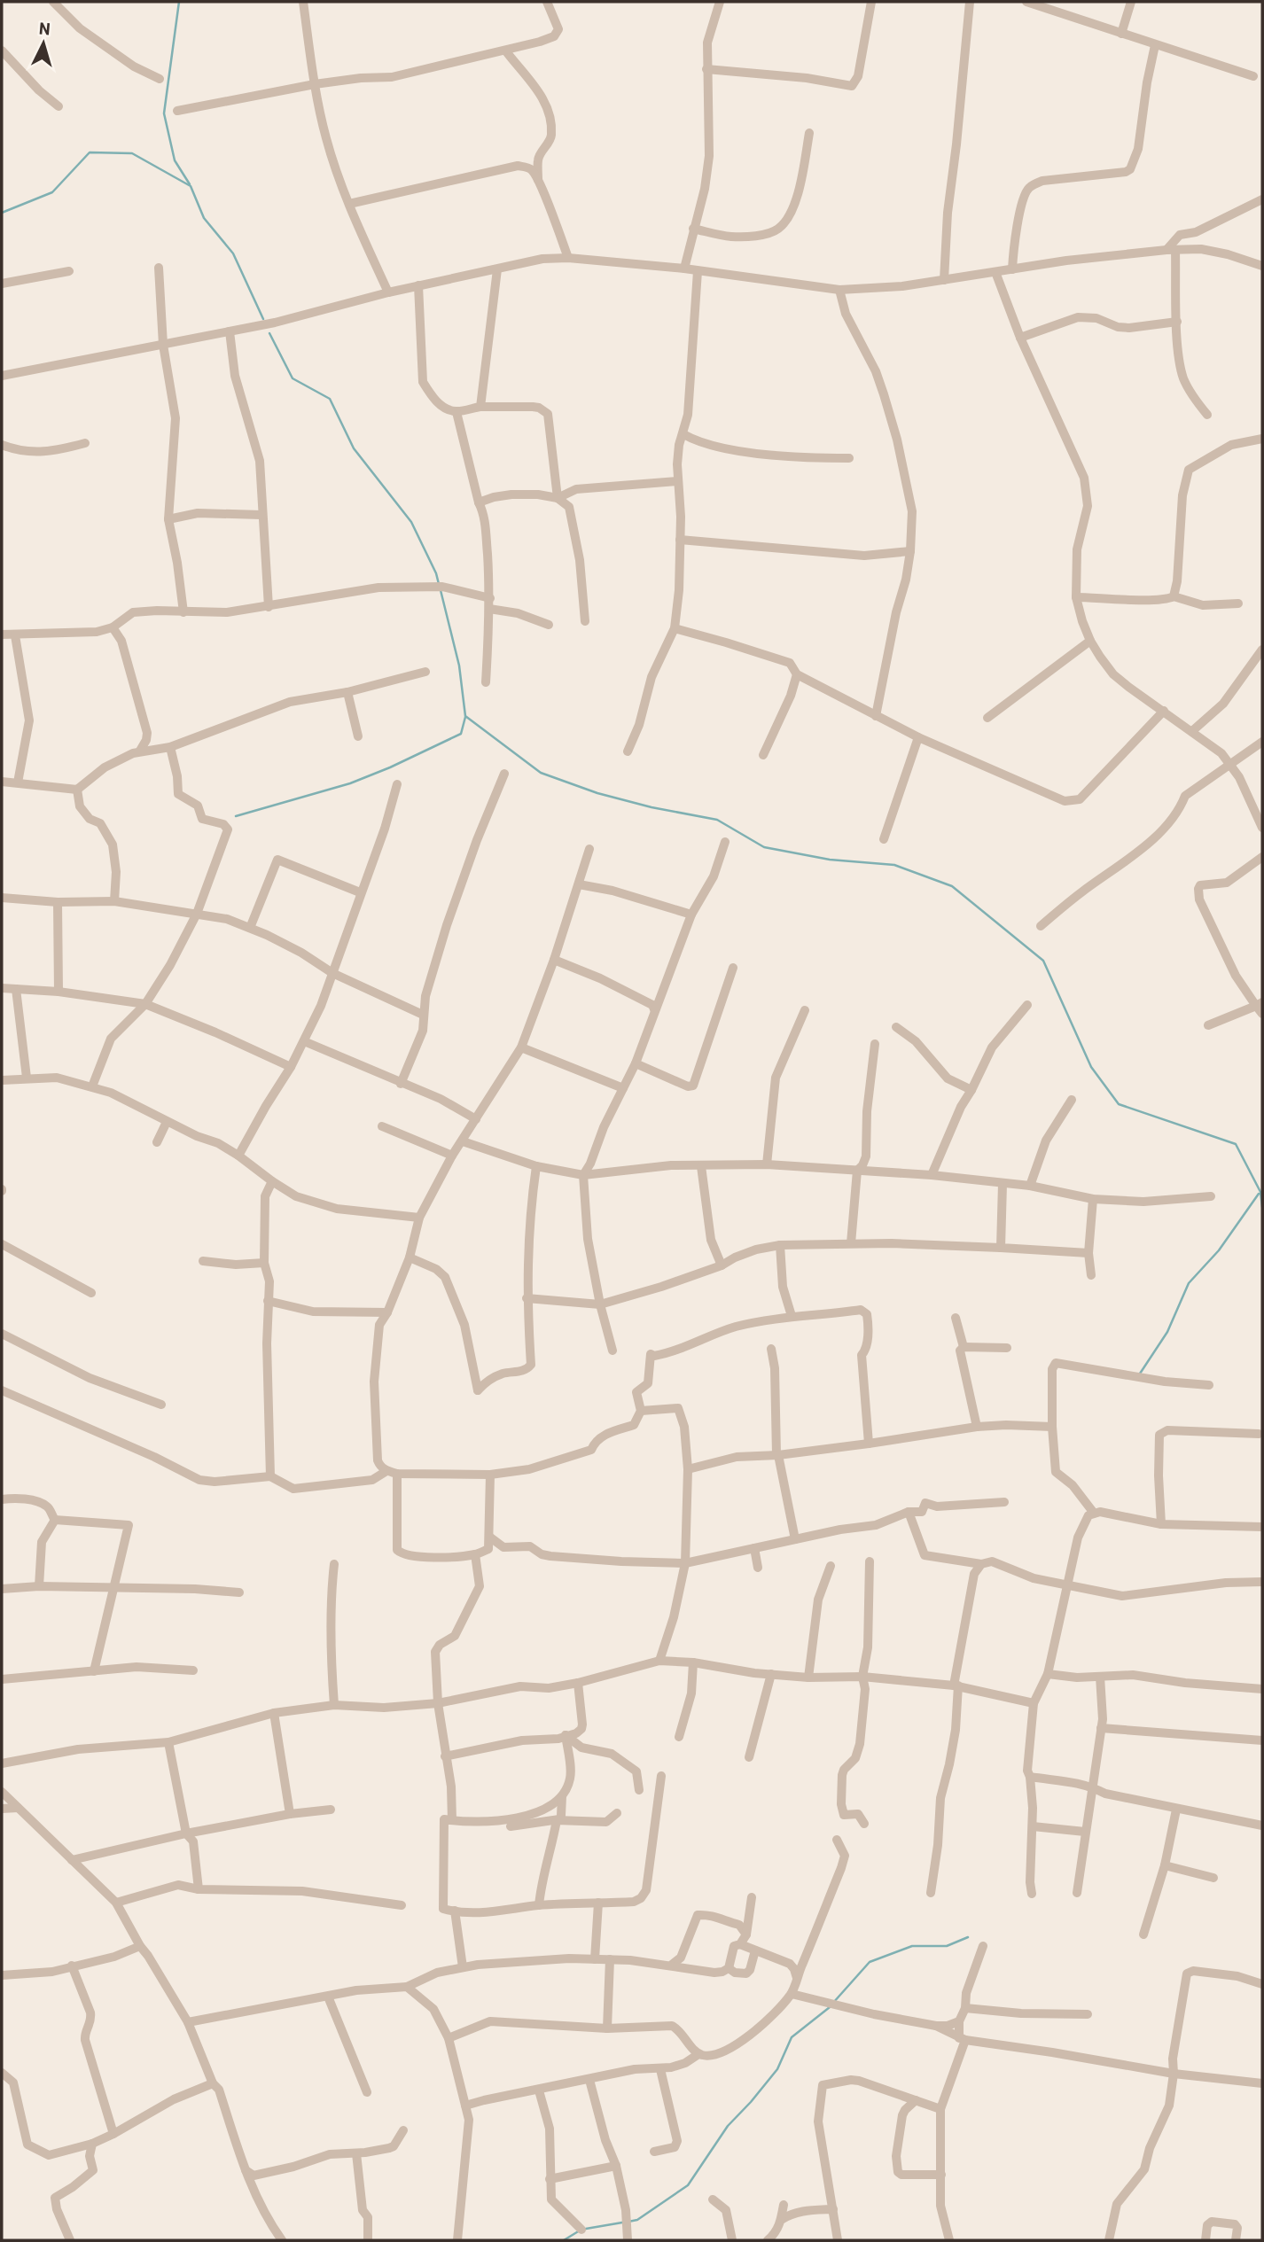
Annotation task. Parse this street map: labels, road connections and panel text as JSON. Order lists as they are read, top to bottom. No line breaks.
{"north":"top"}
